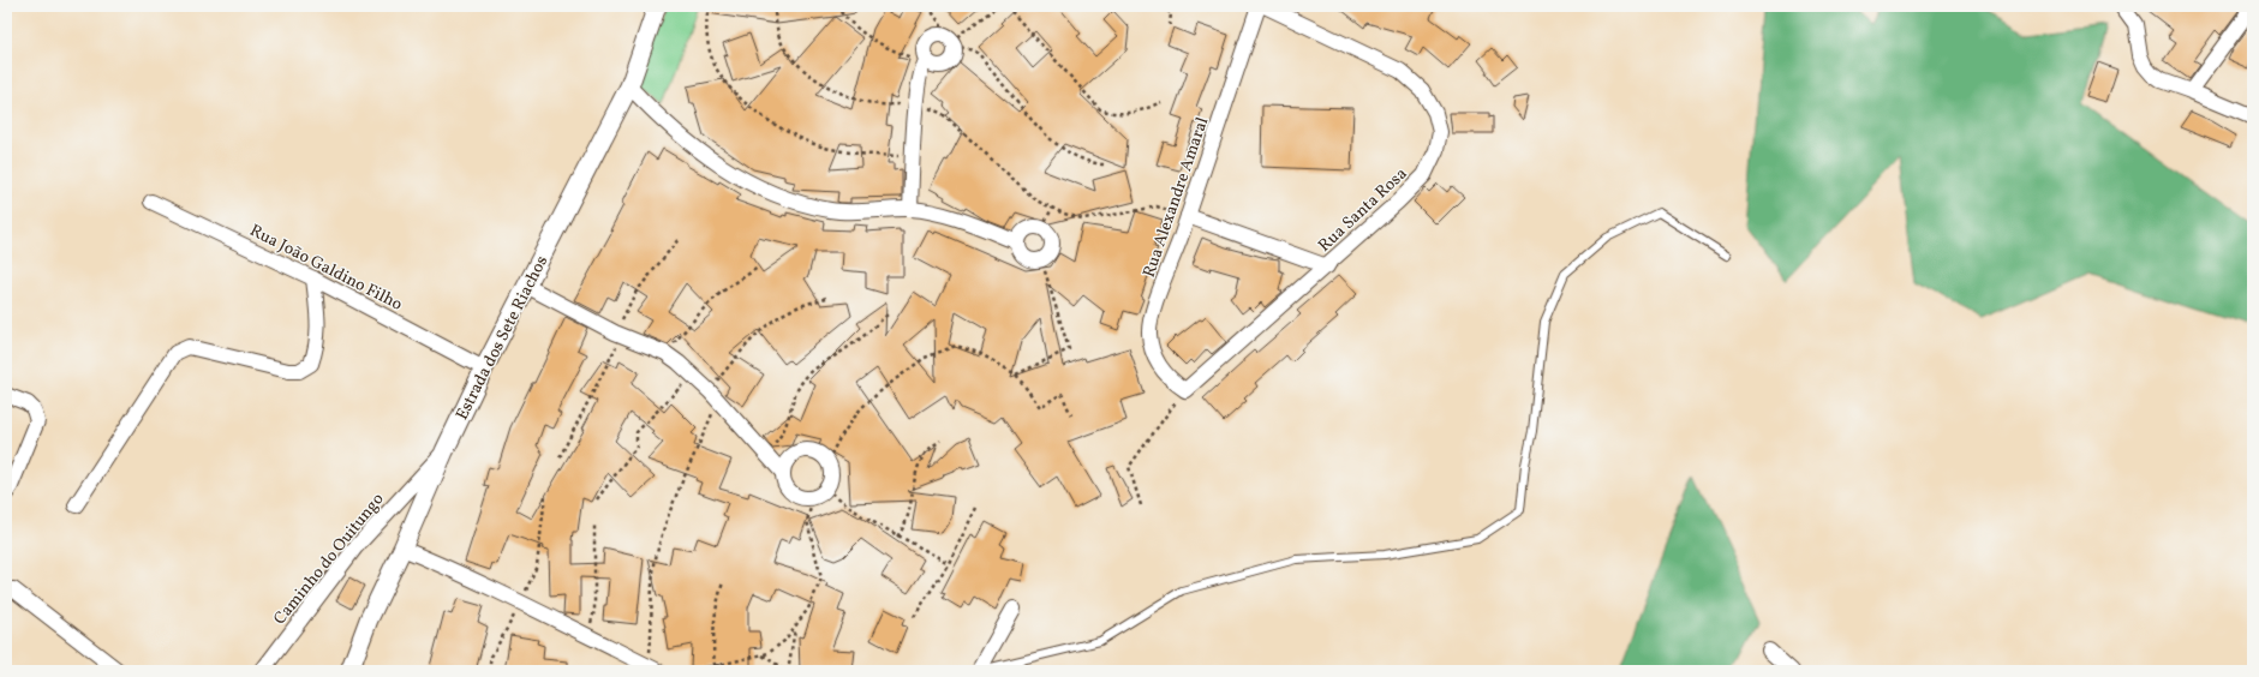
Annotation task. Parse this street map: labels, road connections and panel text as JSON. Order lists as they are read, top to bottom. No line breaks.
{"streets":{"street":["Rua Alexandre Amaral","Rua Santa Rosa","Rua João Galdino Filho","Estrada dos Sete Riachos","Caminho do Ouitungo"]},"crossings":[["Rua Alexandre Amaral","Rua Santa Rosa"],["Rua João Galdino Filho","Estrada dos Sete Riachos"],["Estrada dos Sete Riachos","Caminho do Ouitungo"]]}
